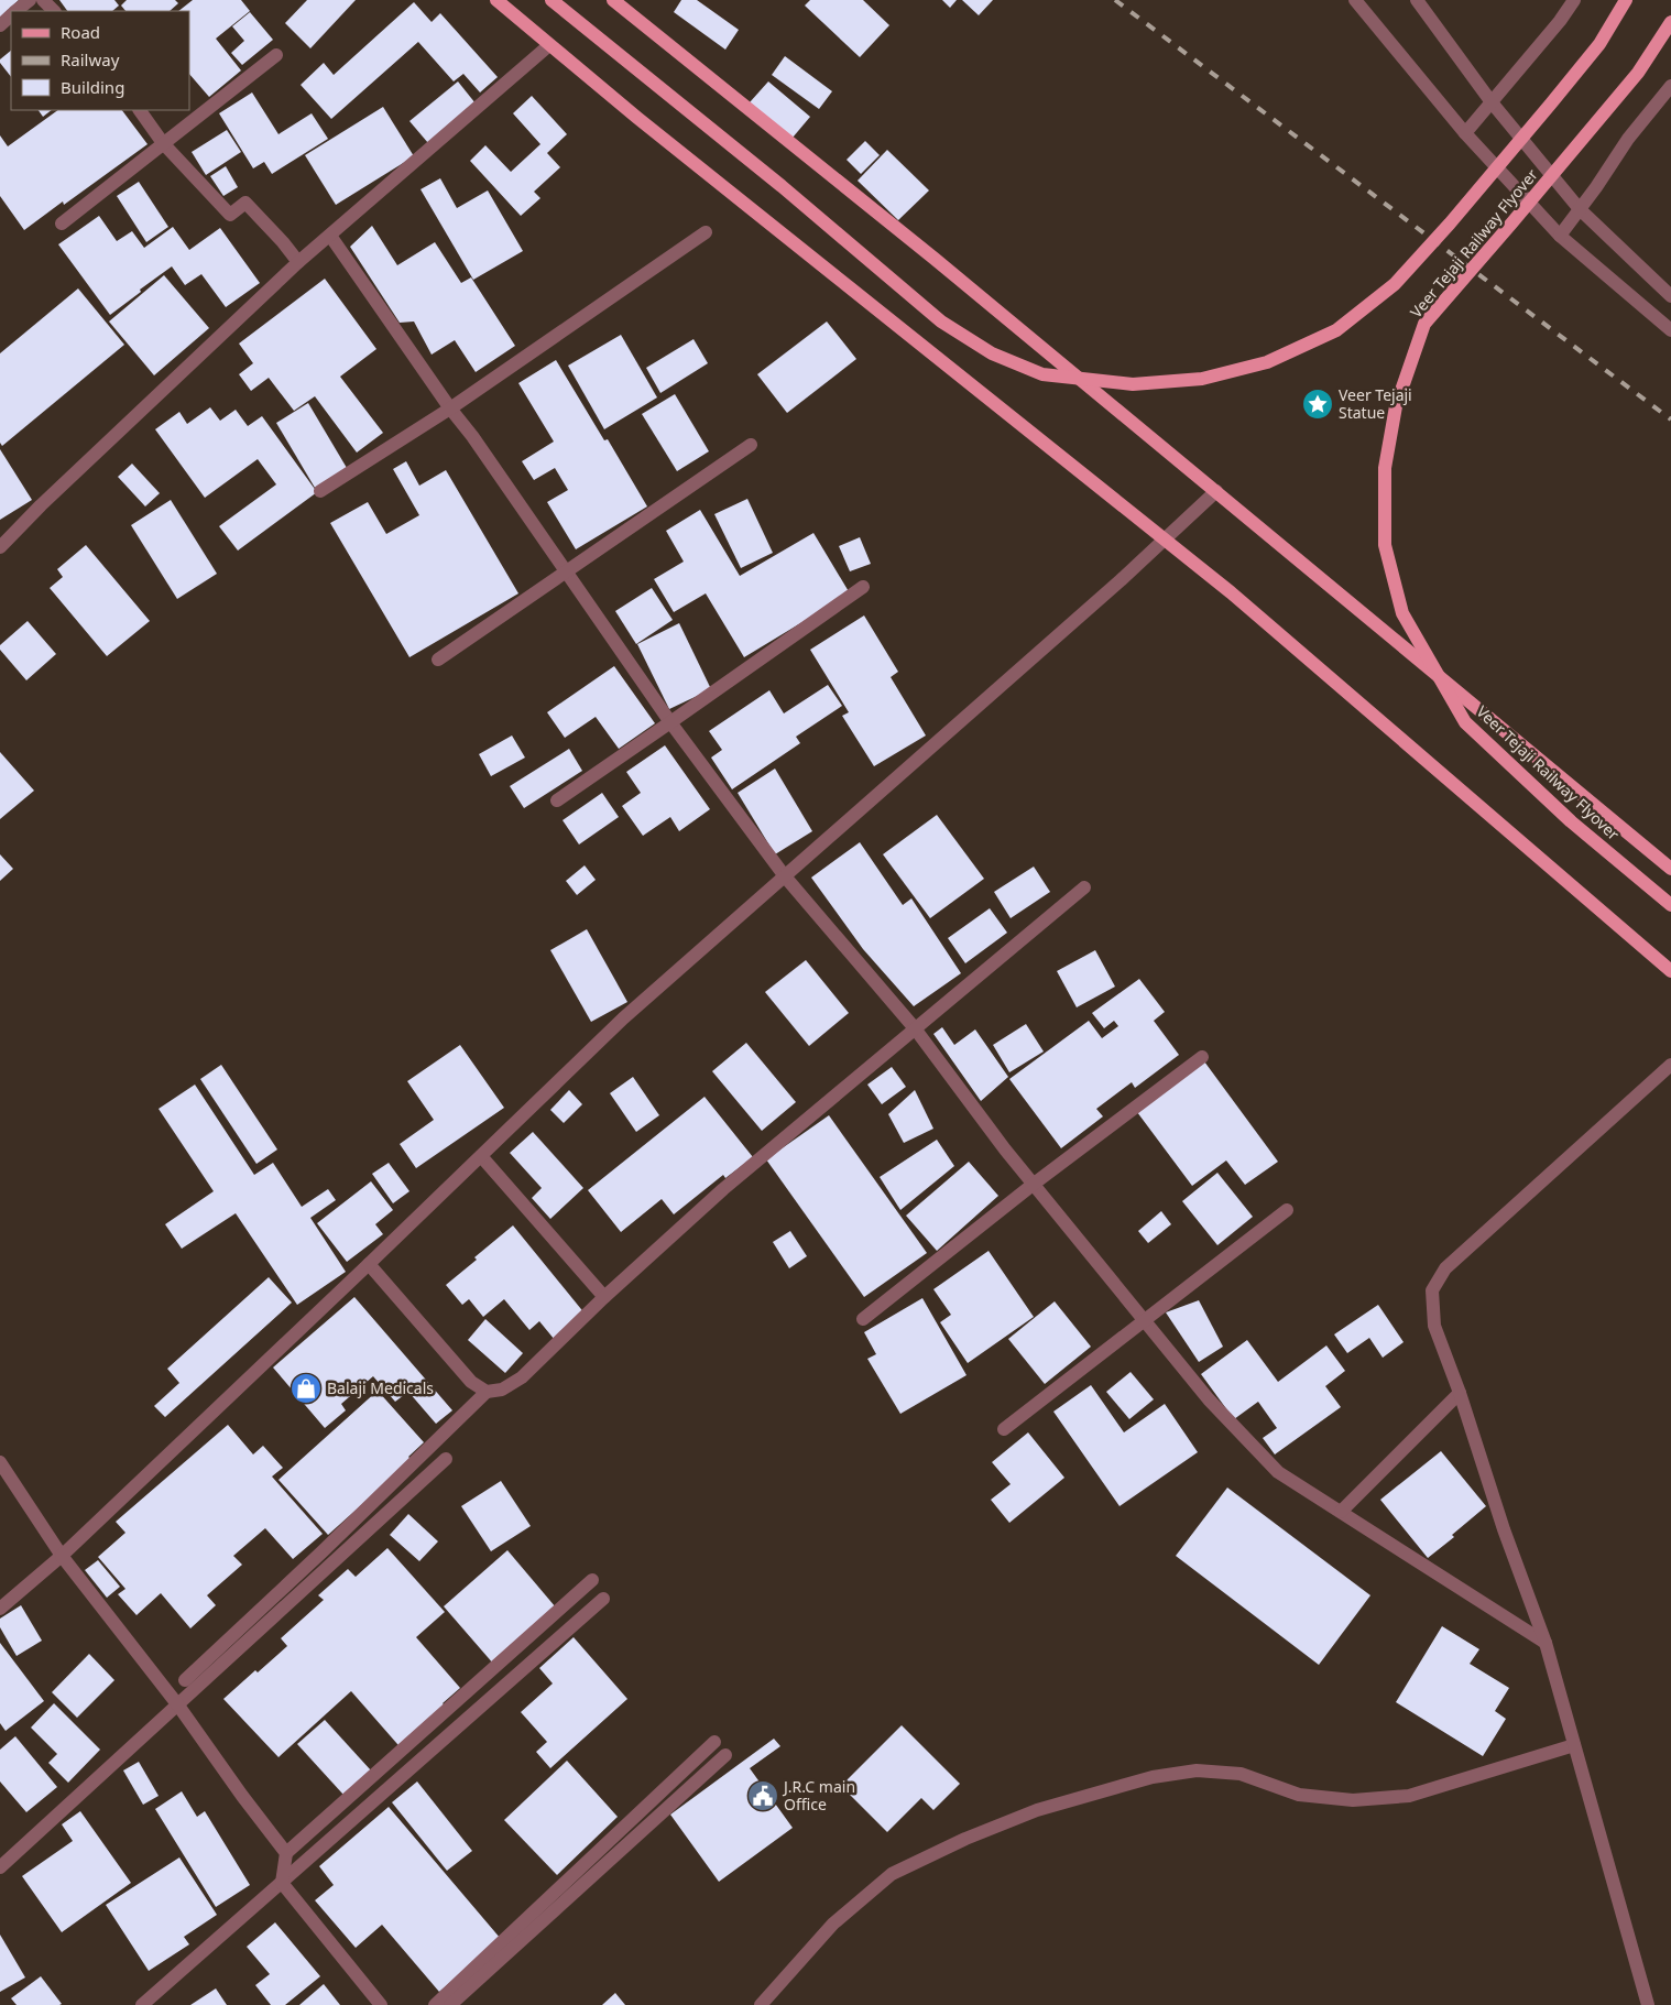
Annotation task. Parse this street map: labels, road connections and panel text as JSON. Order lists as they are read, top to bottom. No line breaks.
{"streets":{"main road":["Veer Tejaji Railway Flyover"]},"places":{"place":["Veer Tejaji Statue"],"shop":["Balaji Medicals"],"public building":["J.R.C main Office"]},"legend":["Road","Railway","Building"]}
